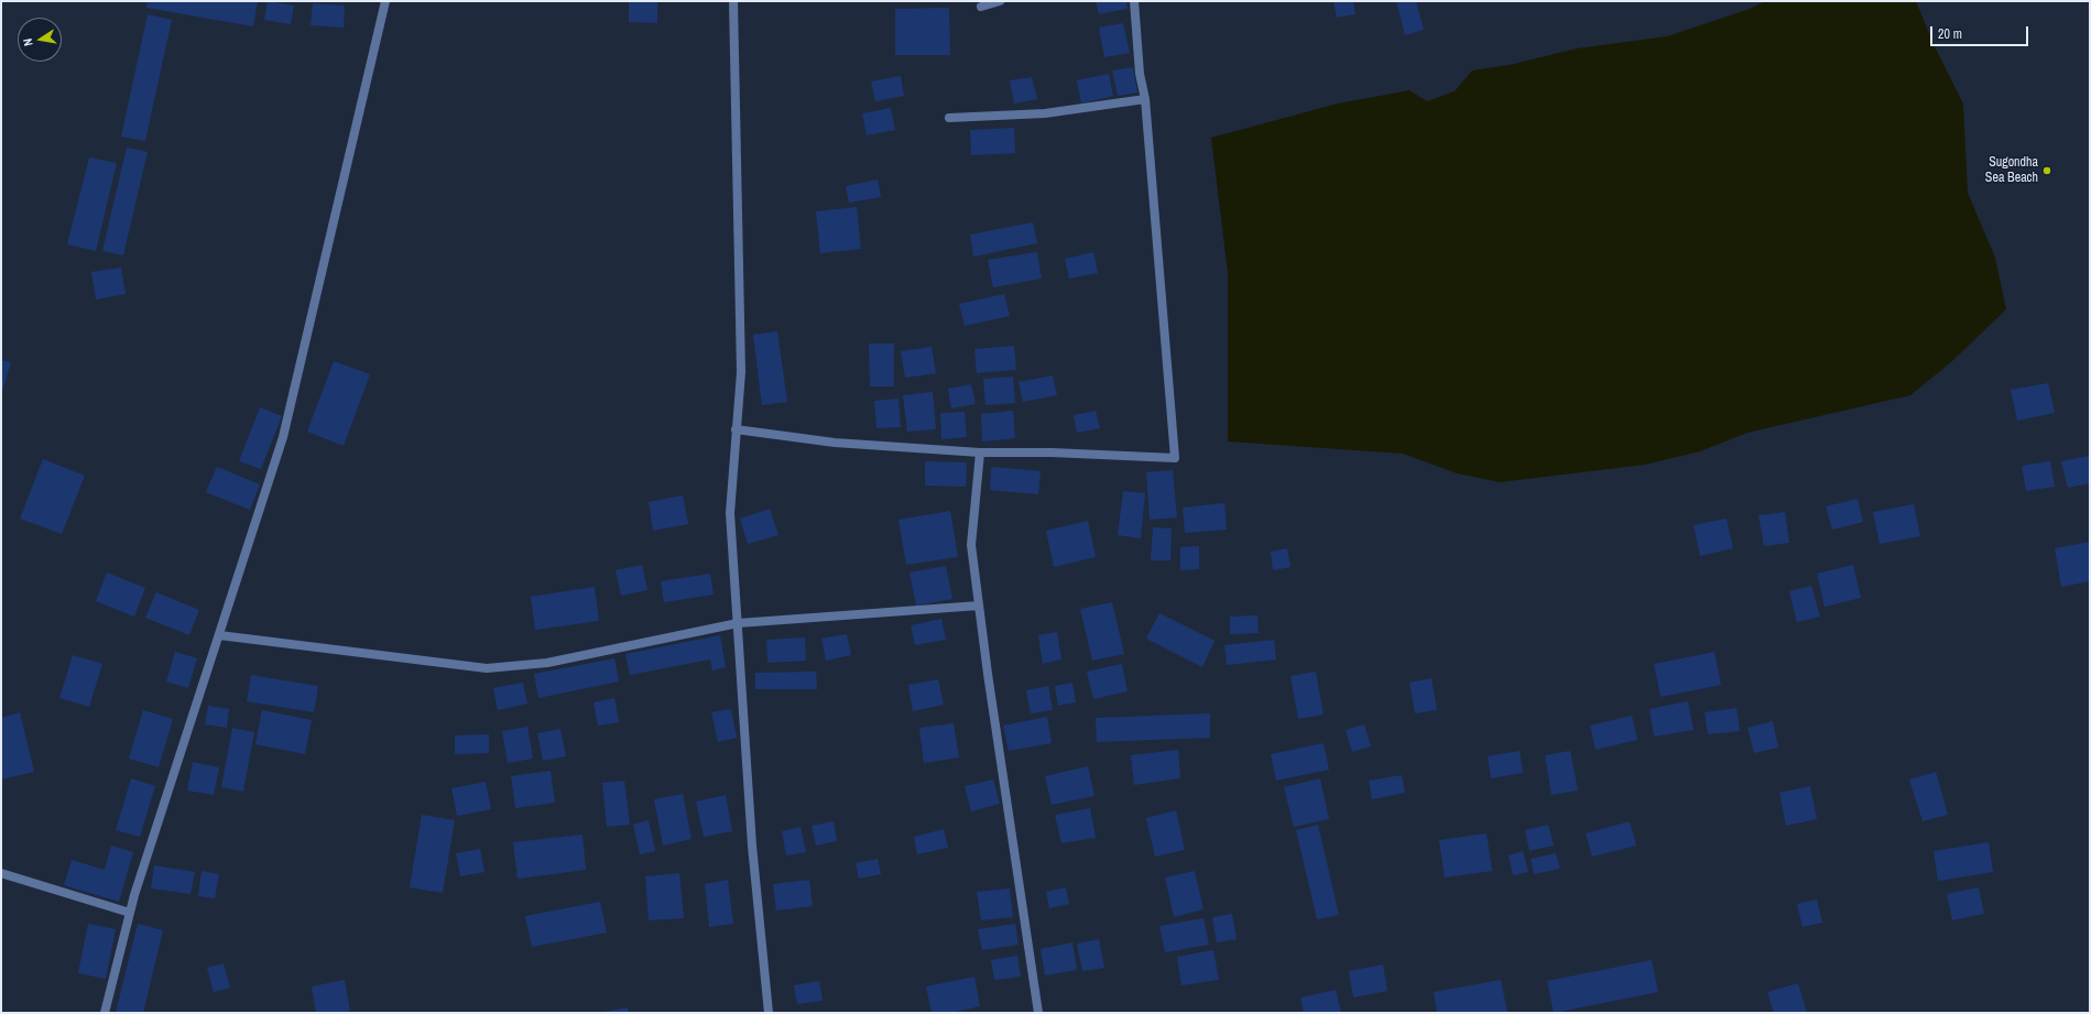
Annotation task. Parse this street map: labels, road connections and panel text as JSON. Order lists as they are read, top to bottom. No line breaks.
{"places":["Sugondha Sea Beach"],"scale_bar":"20 m","north":"left"}
